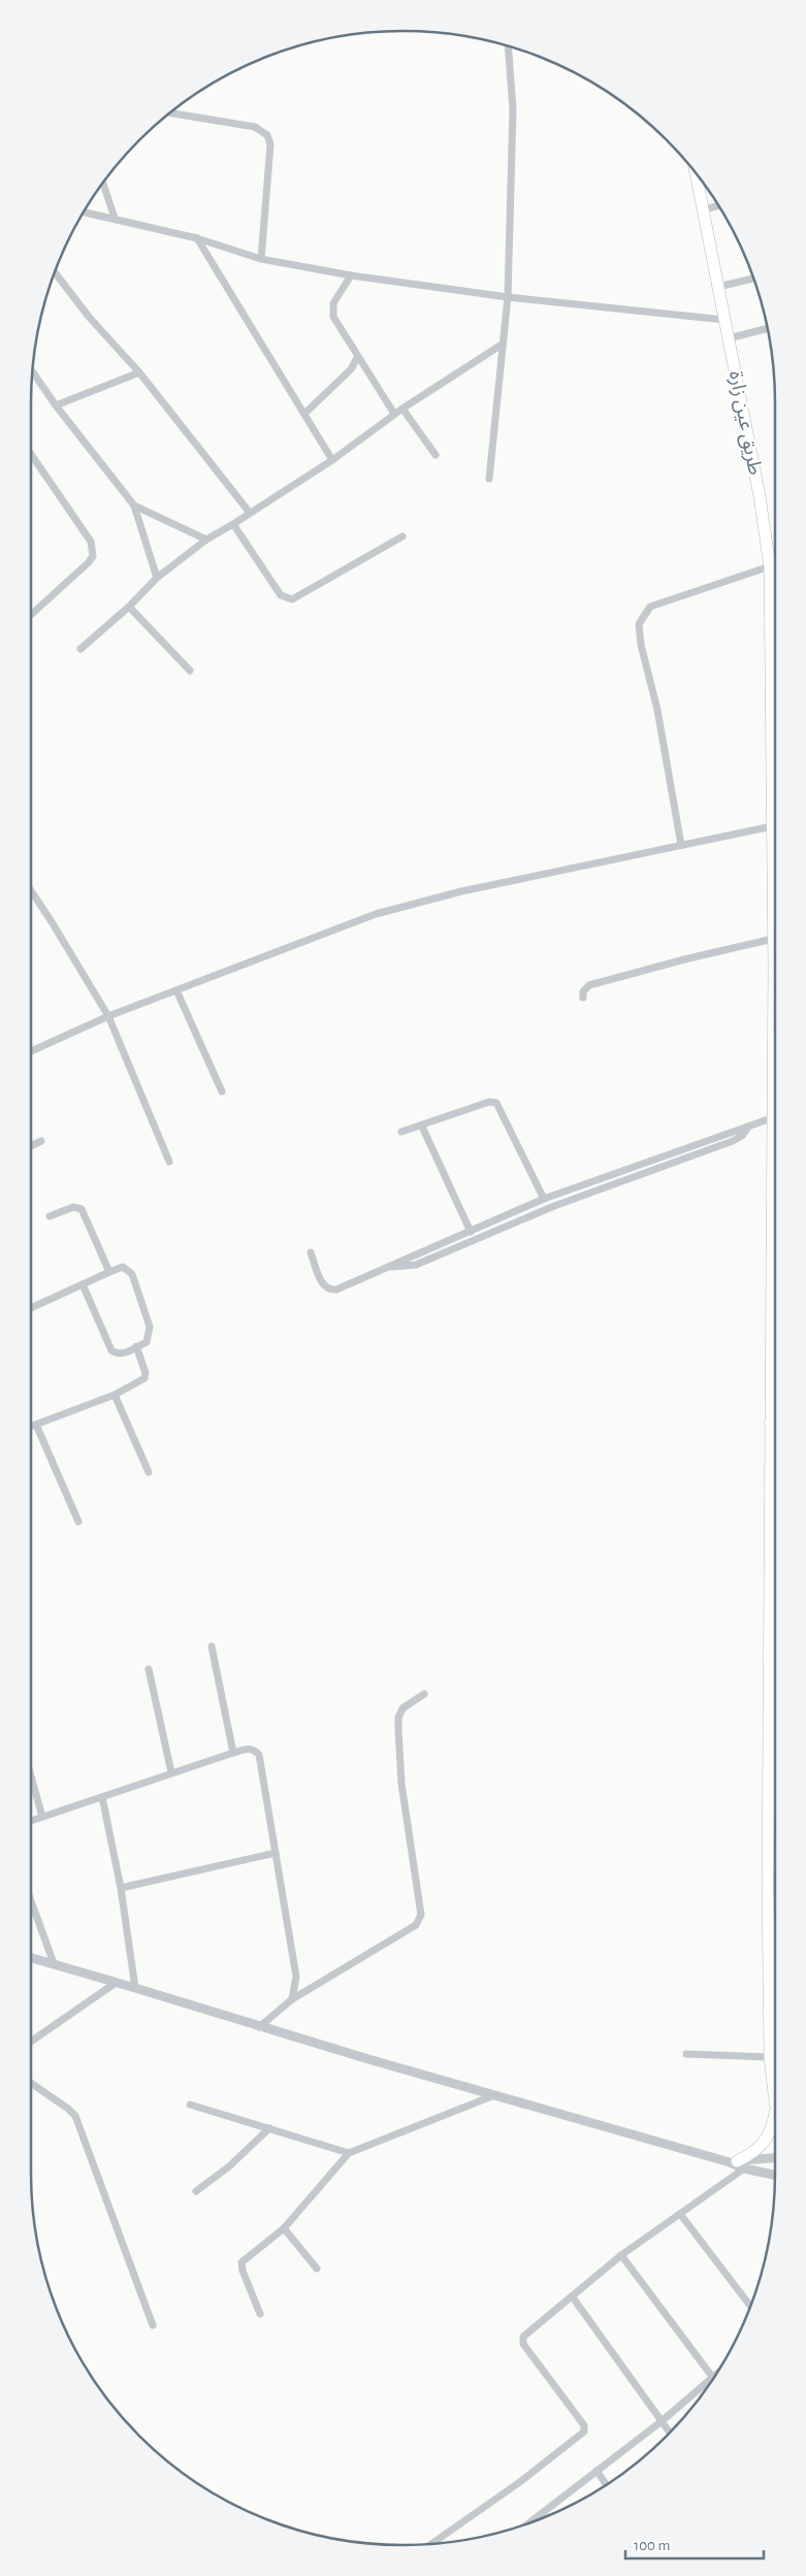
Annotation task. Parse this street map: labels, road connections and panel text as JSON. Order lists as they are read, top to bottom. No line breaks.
{"streets":{"main road":["طريق عين زارة"]},"scale_bar":"100 m"}
